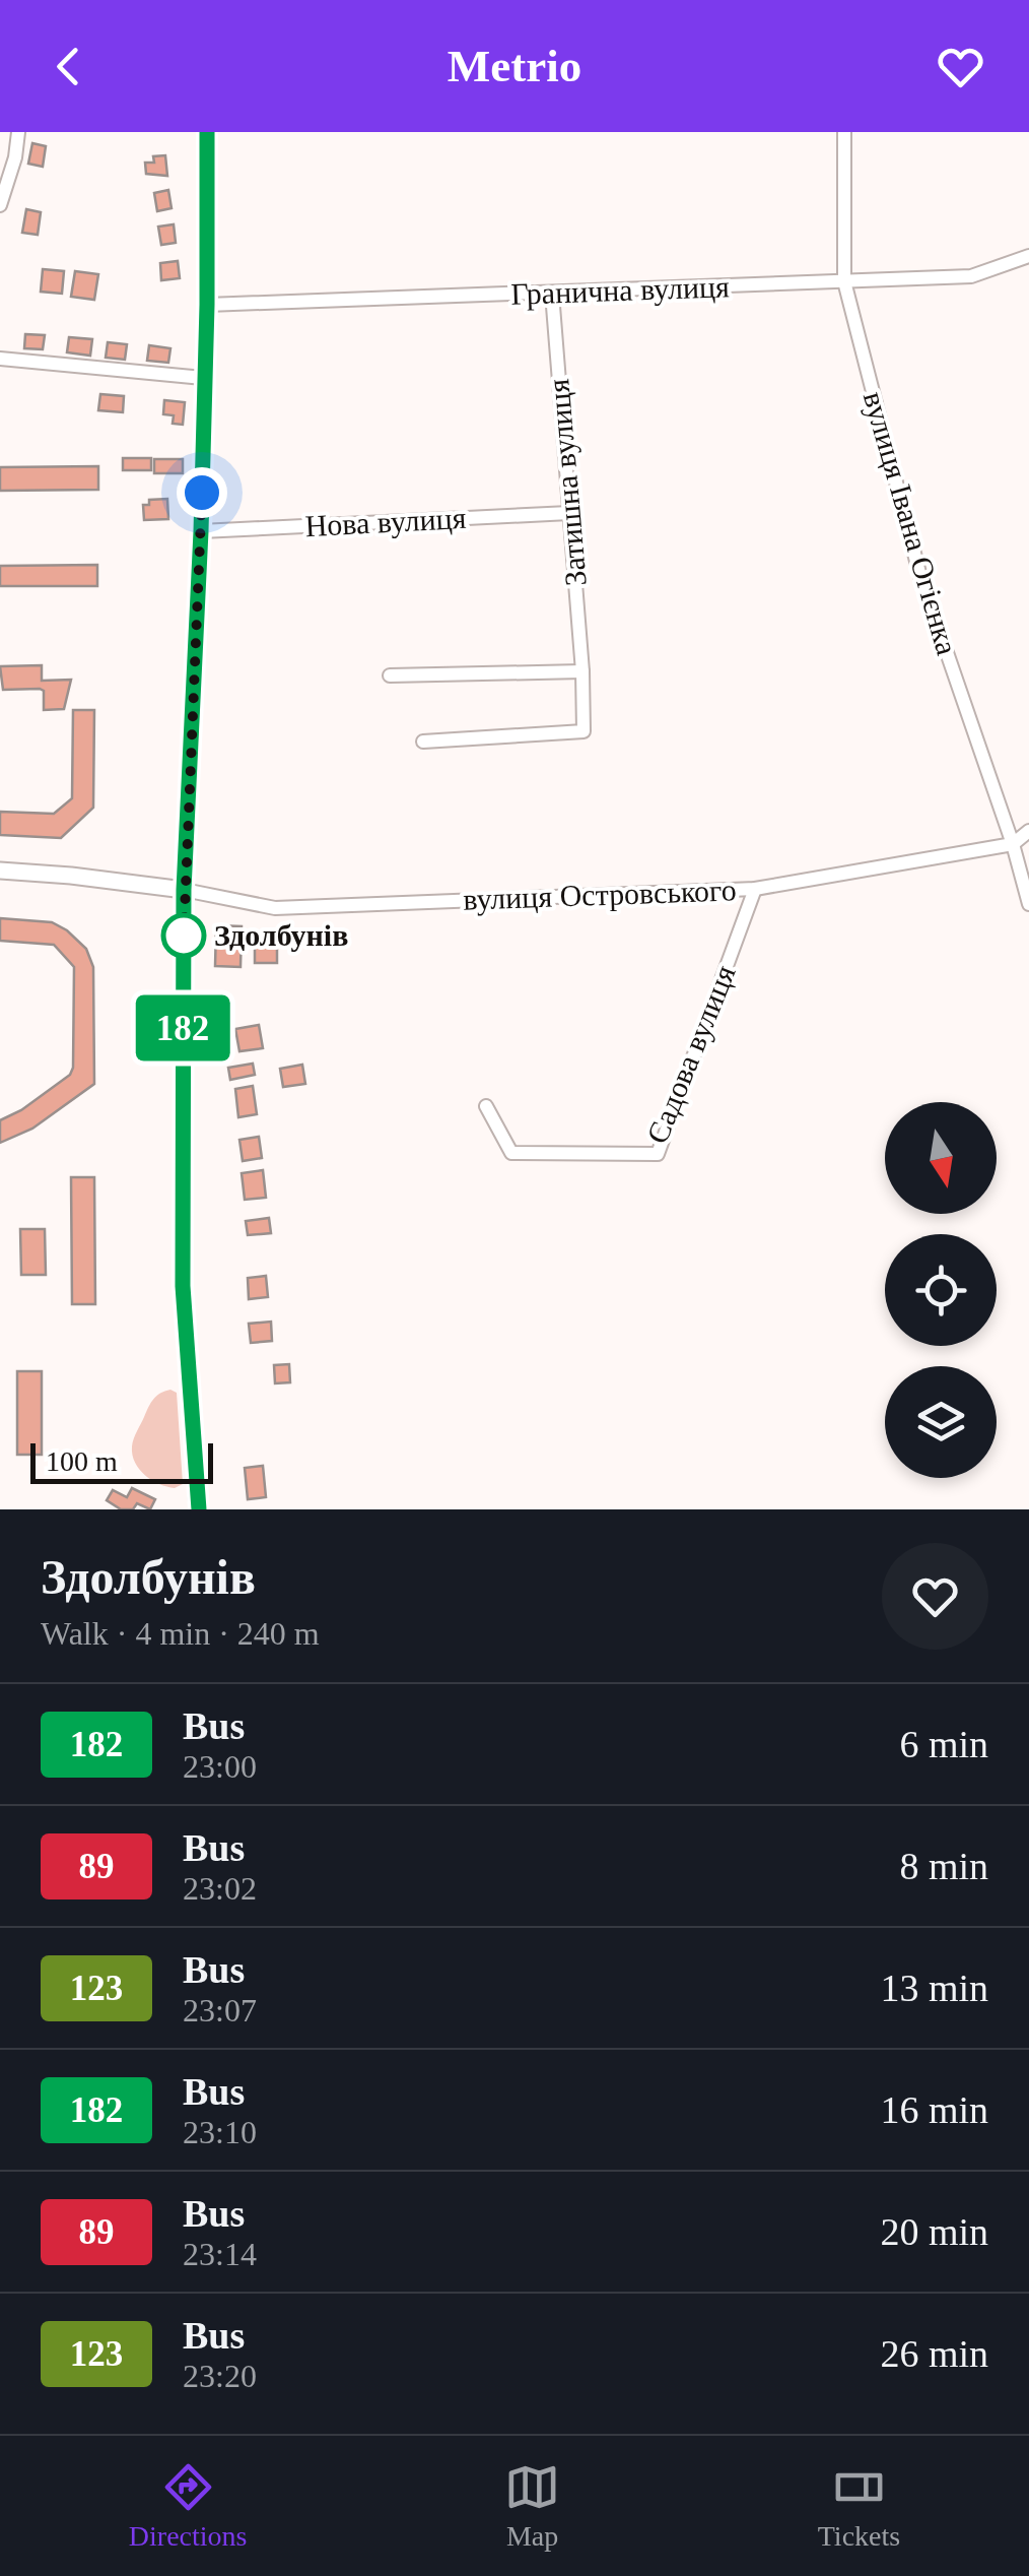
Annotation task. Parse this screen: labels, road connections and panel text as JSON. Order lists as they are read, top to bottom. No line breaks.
{"streets":{"street":["Гранична вулиця","Затишна вулиця","Нова вулиця","вулиця Івана Огієнка","вулиця Островського","Садова вулиця"]},"crossings":[["Гранична вулиця","Затишна вулиця"],["Гранична вулиця","вулиця Івана Огієнка"],["Затишна вулиця","Нова вулиця"],["вулиця Івана Огієнка","вулиця Островського"],["вулиця Островського","Садова вулиця"]],"places":["Здолбунів"],"lines":["bus line 182"],"scale_bar":"100 m","north":"bottom","page":{"header":"Metrio","on_map":"182","scale":"100 m","heading":["Здолбунів","Walk · 4 min · 240 m"],"list":[{"mark":"182","name":"Bus","note":"23:00","value":"6 min"},{"mark":"89","name":"Bus","note":"23:02","value":"8 min"},{"mark":"123","name":"Bus","note":"23:07","value":"13 min"},{"mark":"182","name":"Bus","note":"23:10","value":"16 min"},{"mark":"89","name":"Bus","note":"23:14","value":"20 min"},{"mark":"123","name":"Bus","note":"23:20","value":"26 min"}],"tabs":["Directions","Map","Tickets"]}}
